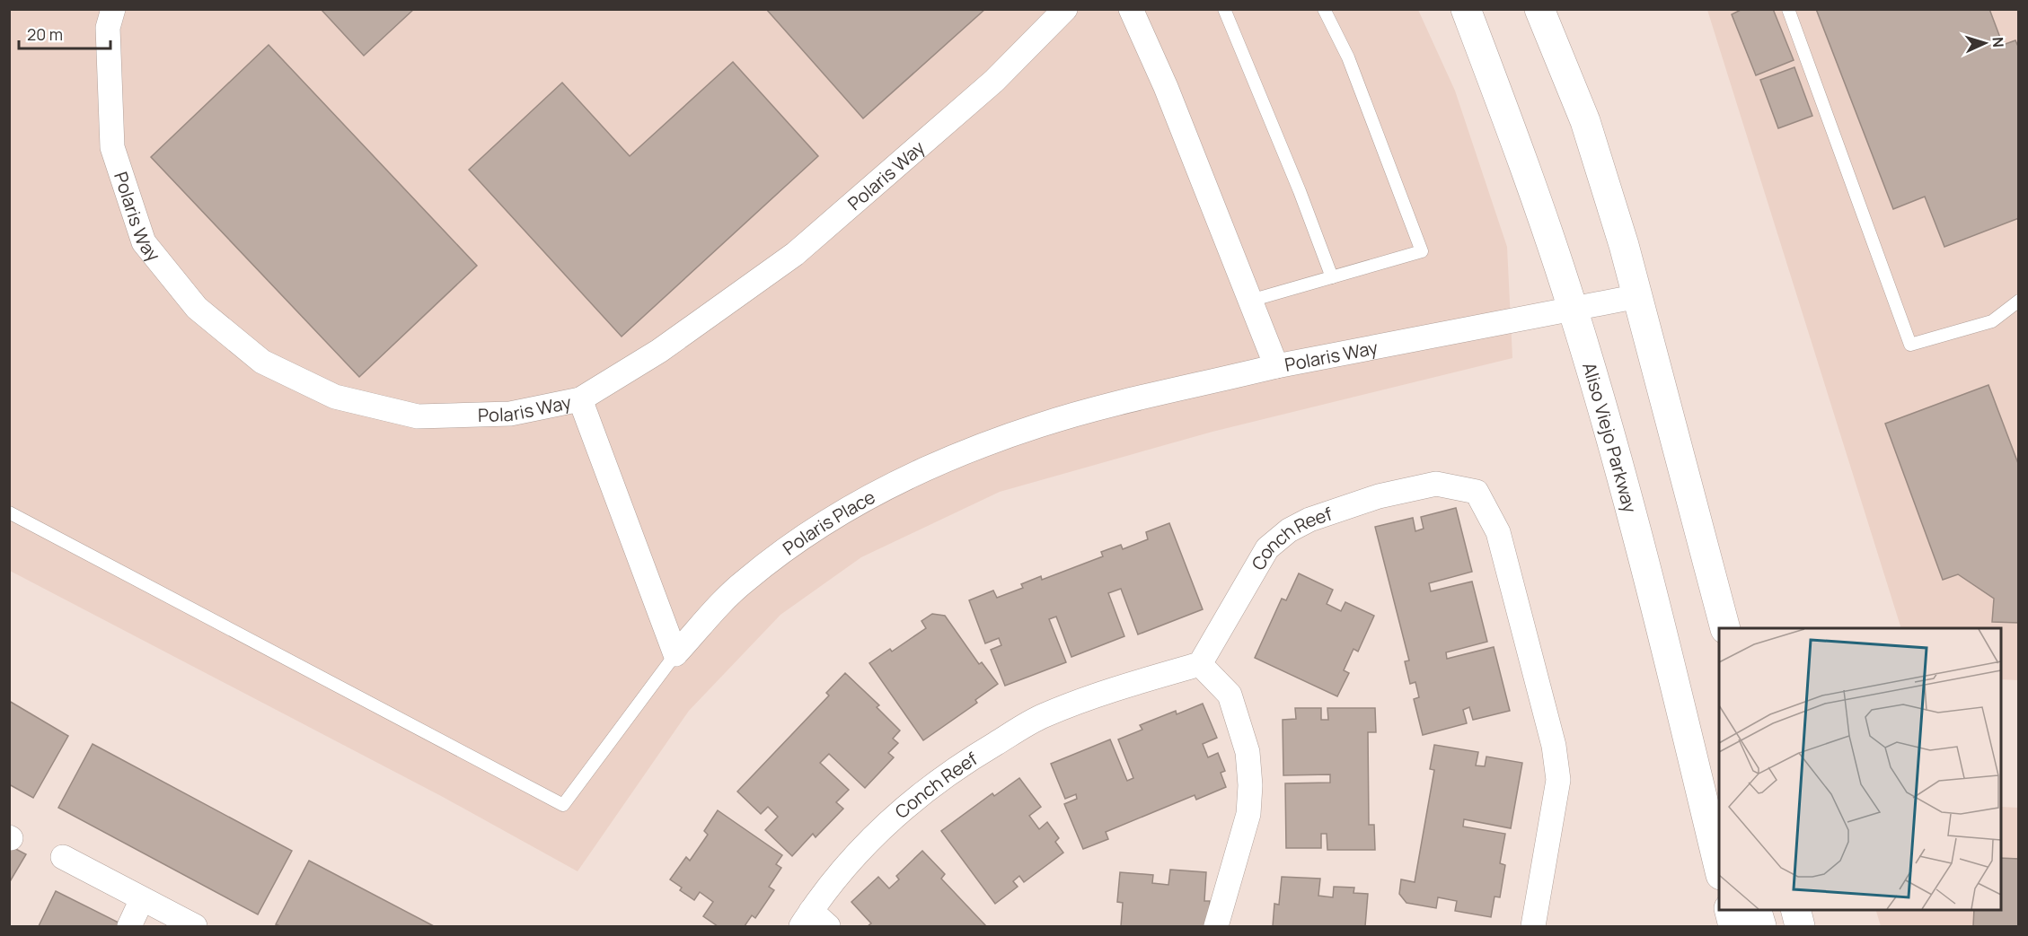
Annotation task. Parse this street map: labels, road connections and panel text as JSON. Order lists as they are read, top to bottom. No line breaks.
{"streets":{"main road":["Aliso Viejo Parkway"],"street":["Polaris Way","Polaris Place","Conch Reef"]},"crossings":[["Polaris Way","Aliso Viejo Parkway"],["Polaris Way","Polaris Place"]],"scale_bar":"20 m","north":"right"}
